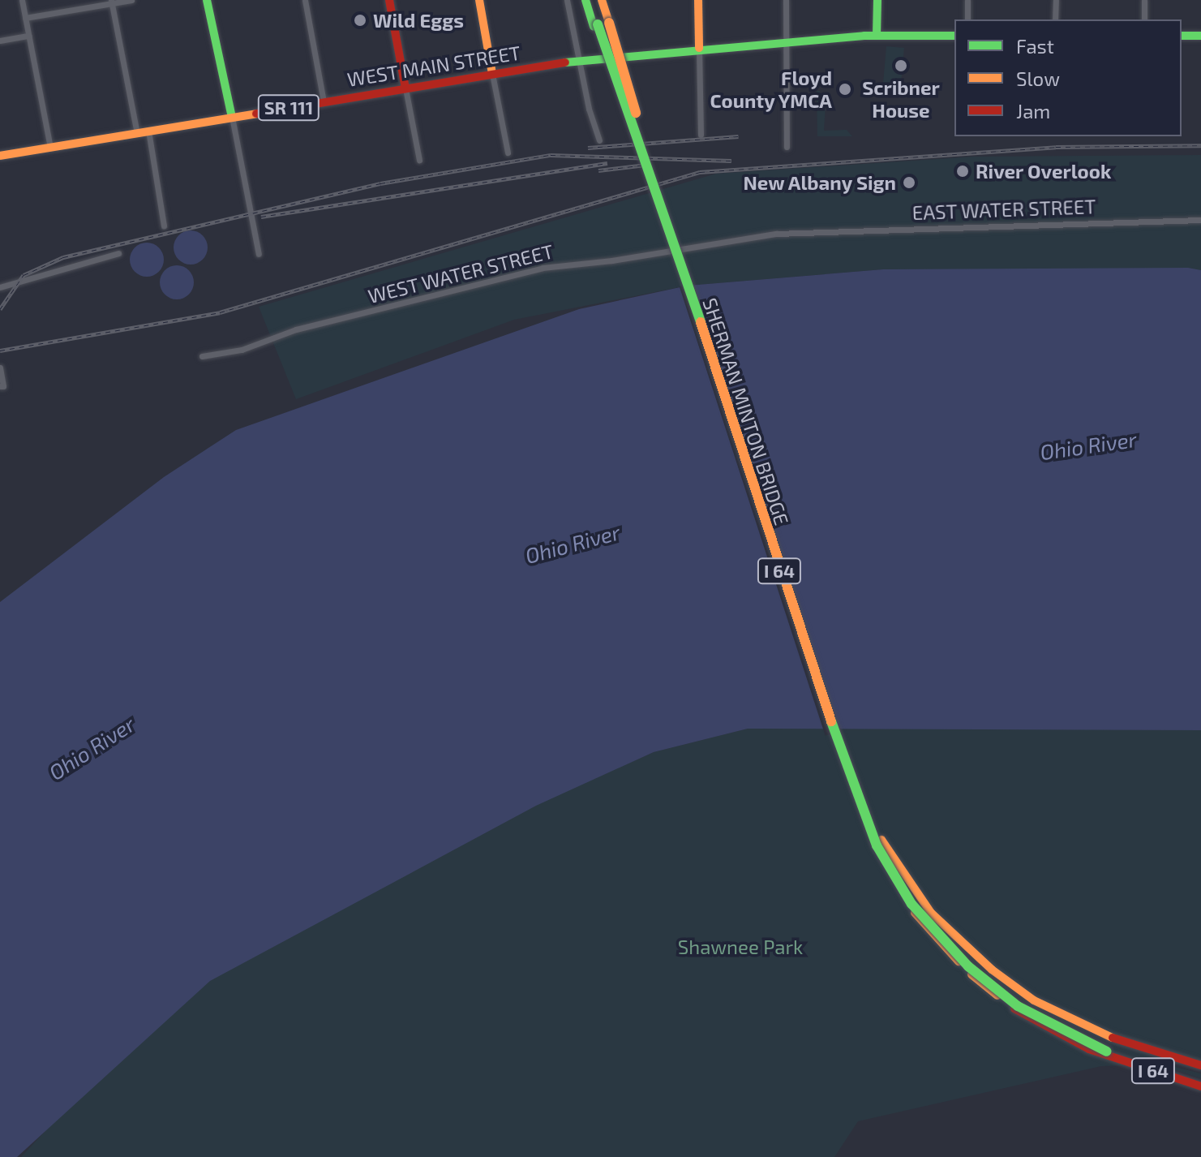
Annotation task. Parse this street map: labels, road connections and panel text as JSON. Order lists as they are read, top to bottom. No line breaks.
{"streets":{"main road":["WEST MAIN STREET","SR 111","SHERMAN MINTON BRIDGE","I 64"],"street":["EAST WATER STREET","WEST WATER STREET"]},"crossings":[["EAST WATER STREET","WEST WATER STREET"],["SHERMAN MINTON BRIDGE","I 64"]],"water":["Ohio River"],"parks":["Shawnee Park"],"places":["Wild Eggs","Scribner House","Floyd County YMCA","River Overlook","New Albany Sign"],"legend":["Fast","Slow","Jam"]}
